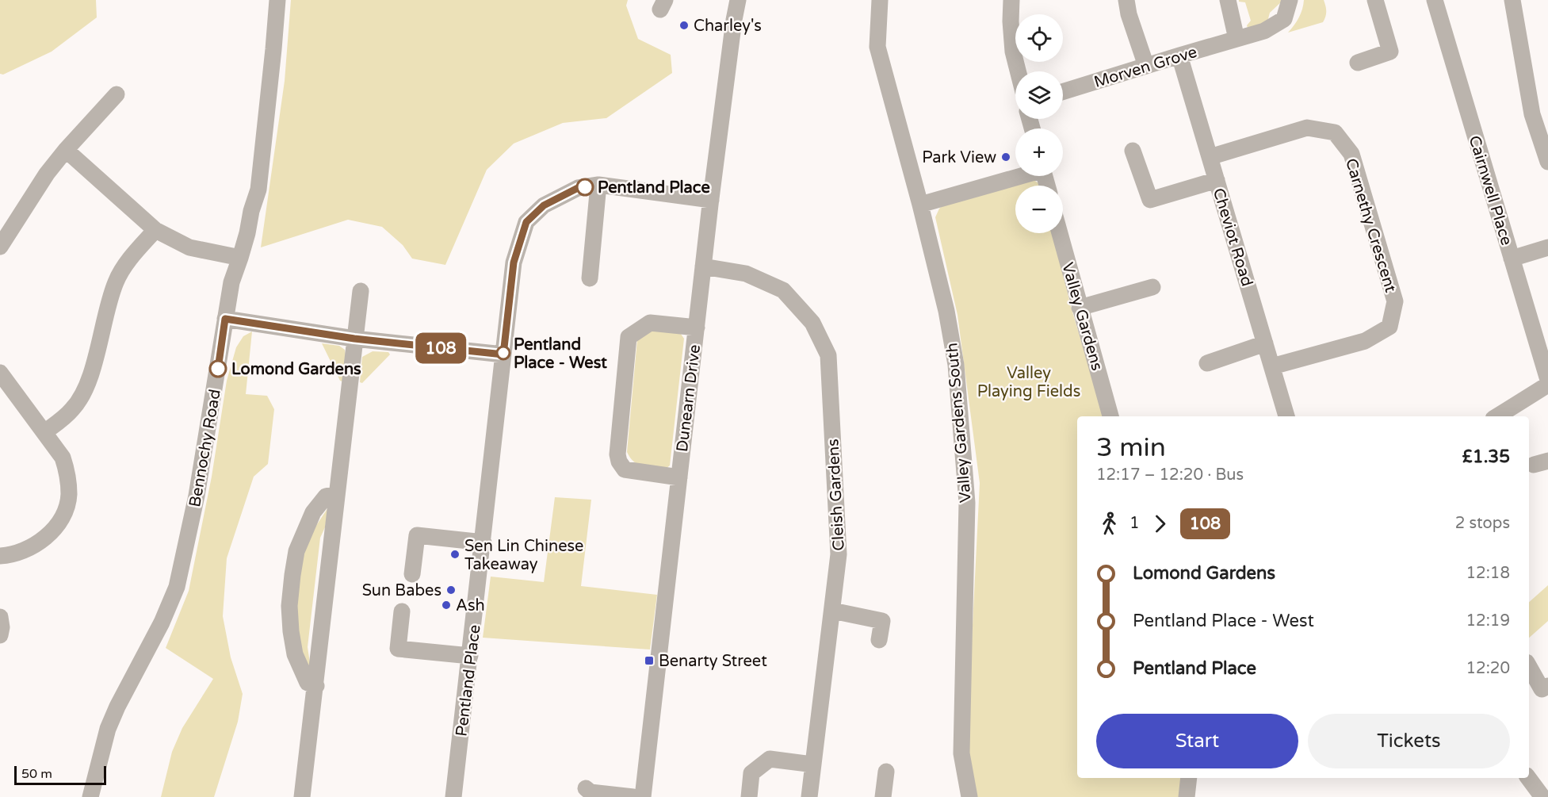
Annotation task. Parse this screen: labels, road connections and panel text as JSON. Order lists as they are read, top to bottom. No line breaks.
{"streets":{"street":["Morven Grove","Cairnwell Place","Carnethy Crescent","Cheviot Road","Valley Gardens","Dunearn Drive","Valley Gardens South","Bennochy Road","Cleish Gardens","Pentland Place"]},"crossings":[["Morven Grove","Cheviot Road"],["Carnethy Crescent","Cheviot Road"],["Dunearn Drive","Cleish Gardens"],["Dunearn Drive","Pentland Place"]],"parks":["Valley Playing Fields"],"places":{"other":["Charley's","Park View","Pentland Place","Pentland Place - West","Lomond Gardens","Sen Lin Chinese Takeaway","Sun Babes","Ash"],"transit":["Benarty Street"]},"lines":["bus line 108"],"scale_bar":"50 m","page":{"on_map":"108","map_buttons":["+","−"],"heading":["3 min","12:17 – 12:20 · Bus","£1.35"],"legs":["1","108","2 stops"],"list":[{"name":"Lomond Gardens","value":"12:18"},{"name":"Pentland Place - West","value":"12:19"},{"name":"Pentland Place","value":"12:20"}],"buttons":["Start","Tickets"],"scale":"50 m"}}
